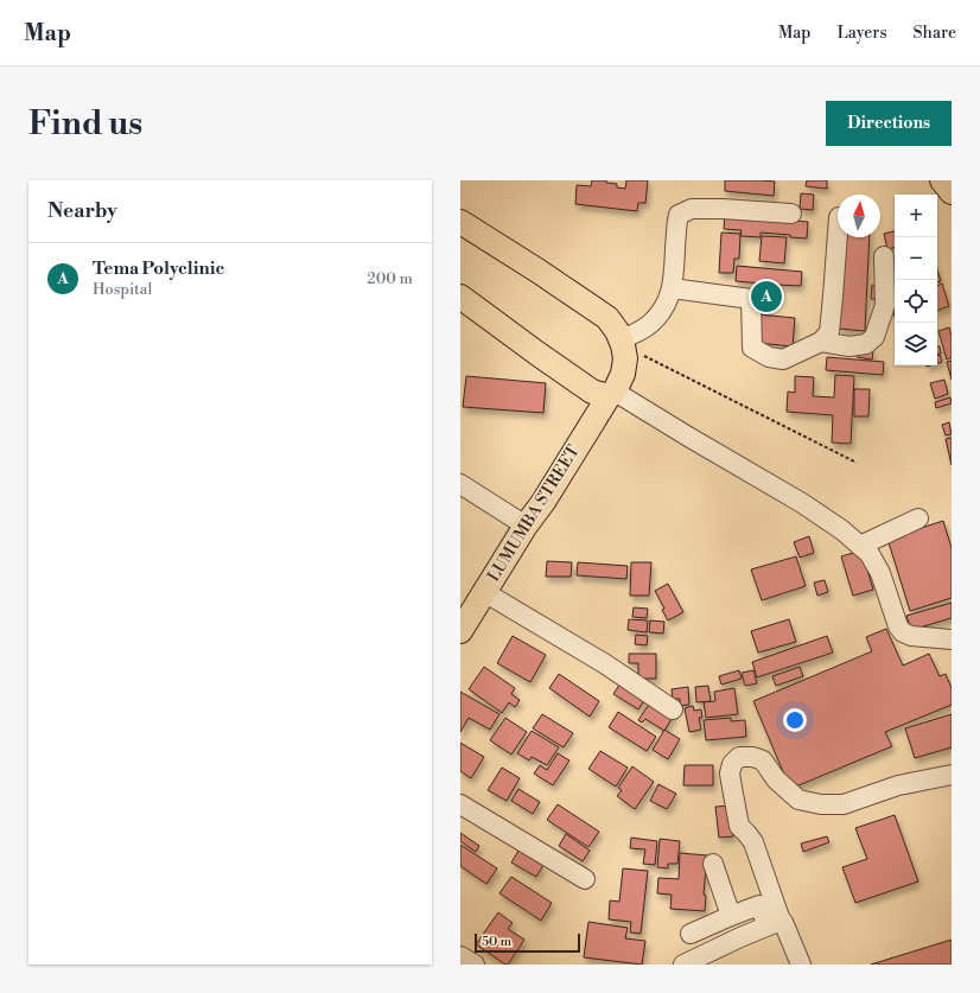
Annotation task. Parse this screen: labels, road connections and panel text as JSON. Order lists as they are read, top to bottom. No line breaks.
{"streets":{"main road":["LUMUMBA STREET"]},"scale_bar":"50 m","north":"top","page":{"header":"Map","nav":["Map","Layers","Share"],"buttons":"Directions","title":"Find us","heading":"Nearby","map_buttons":["+","−"],"list":[{"mark":"A","name":"Tema Polyclinic","note":"Hospital","value":"200 m"}],"pins":"A","scale":"50 m"}}
